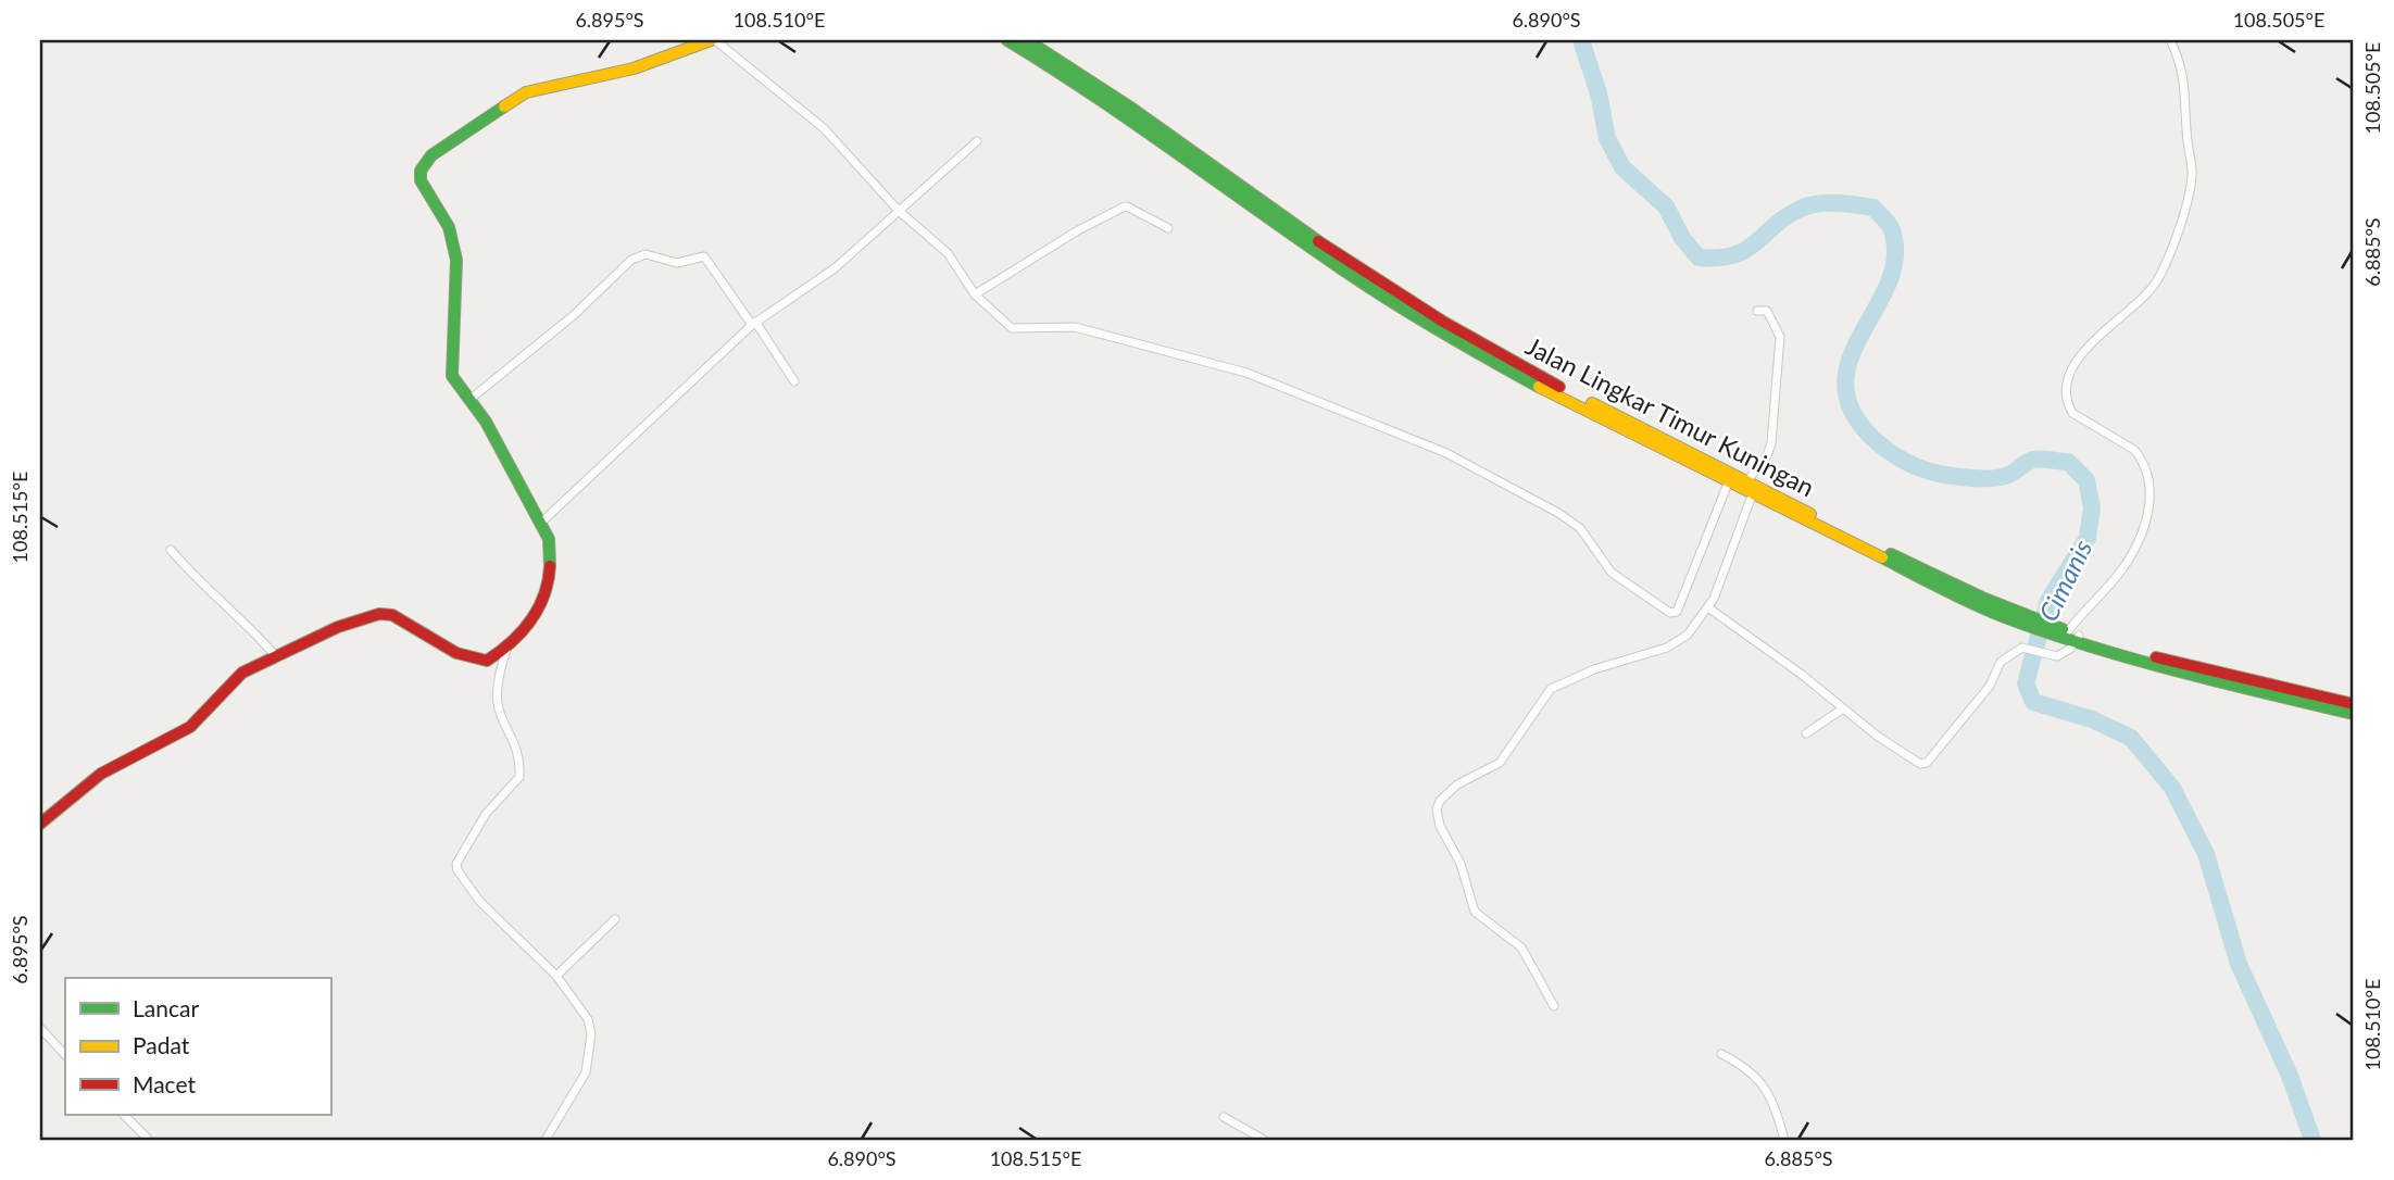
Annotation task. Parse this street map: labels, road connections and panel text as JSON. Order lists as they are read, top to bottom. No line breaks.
{"streets":{"main road":["Jalan Lingkar Timur Kuningan"]},"water":["Cimanis"],"legend":["Lancar","Padat","Macet"],"coordinates":["6.895°S","108.510°E","6.890°S","108.505°E","6.885°S","108.515°E"]}
